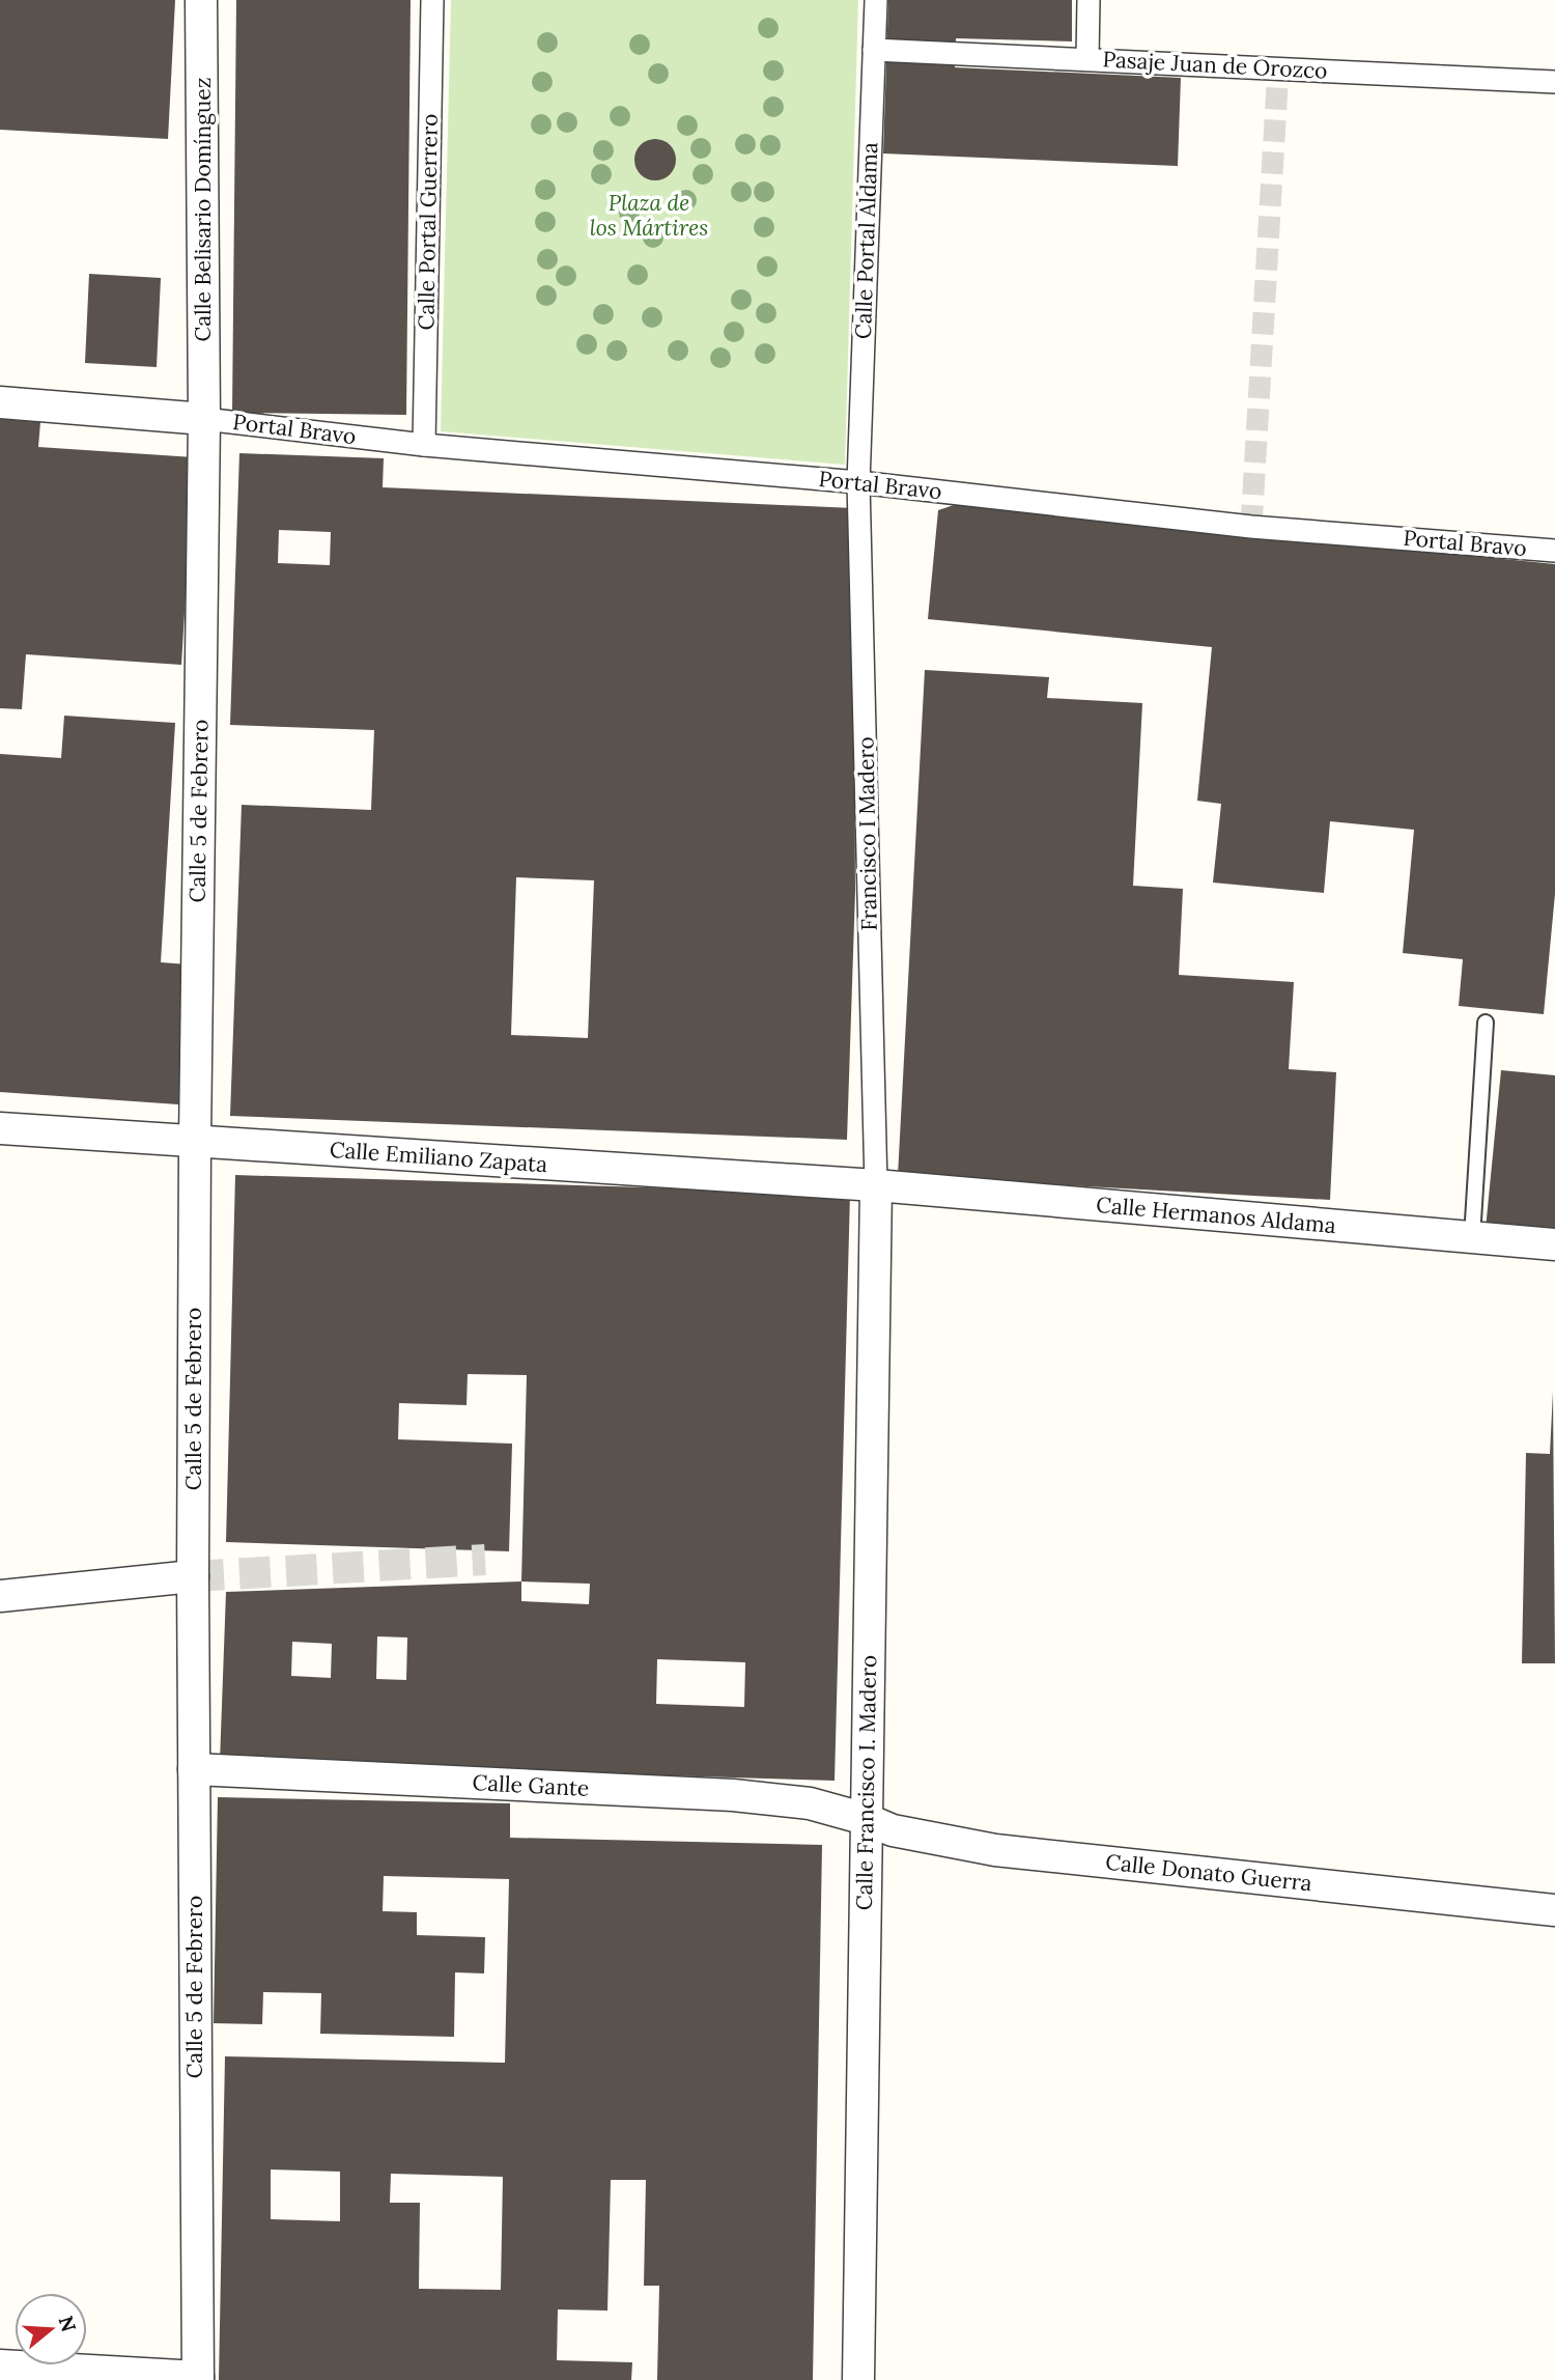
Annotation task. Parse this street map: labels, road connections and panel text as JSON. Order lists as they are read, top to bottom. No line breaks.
{"streets":{"street":["Pasaje Juan de Orozco","Calle Belisario Domínguez","Calle Portal Guerrero","Calle Portal Aldama","Portal Bravo","Calle 5 de Febrero","Francisco I Madero","Calle Emiliano Zapata","Calle Hermanos Aldama","Calle Francisco I. Madero","Calle Gante","Calle Donato Guerra"]},"crossings":[["Pasaje Juan de Orozco","Calle Portal Aldama"],["Calle Belisario Domínguez","Portal Bravo"],["Calle Belisario Domínguez","Calle 5 de Febrero"],["Calle Portal Guerrero","Portal Bravo"],["Calle Portal Aldama","Portal Bravo"],["Calle Portal Aldama","Francisco I Madero"],["Portal Bravo","Calle 5 de Febrero"],["Portal Bravo","Francisco I Madero"],["Calle 5 de Febrero","Calle Emiliano Zapata"],["Calle 5 de Febrero","Calle Gante"],["Francisco I Madero","Calle Emiliano Zapata"],["Francisco I Madero","Calle Hermanos Aldama"],["Francisco I Madero","Calle Francisco I. Madero"],["Calle Emiliano Zapata","Calle Hermanos Aldama"],["Calle Emiliano Zapata","Calle Francisco I. Madero"],["Calle Hermanos Aldama","Calle Francisco I. Madero"],["Calle Francisco I. Madero","Calle Gante"],["Calle Francisco I. Madero","Calle Donato Guerra"],["Calle Gante","Calle Donato Guerra"]],"parks":["Plaza de los Mártires"],"north":"right"}
